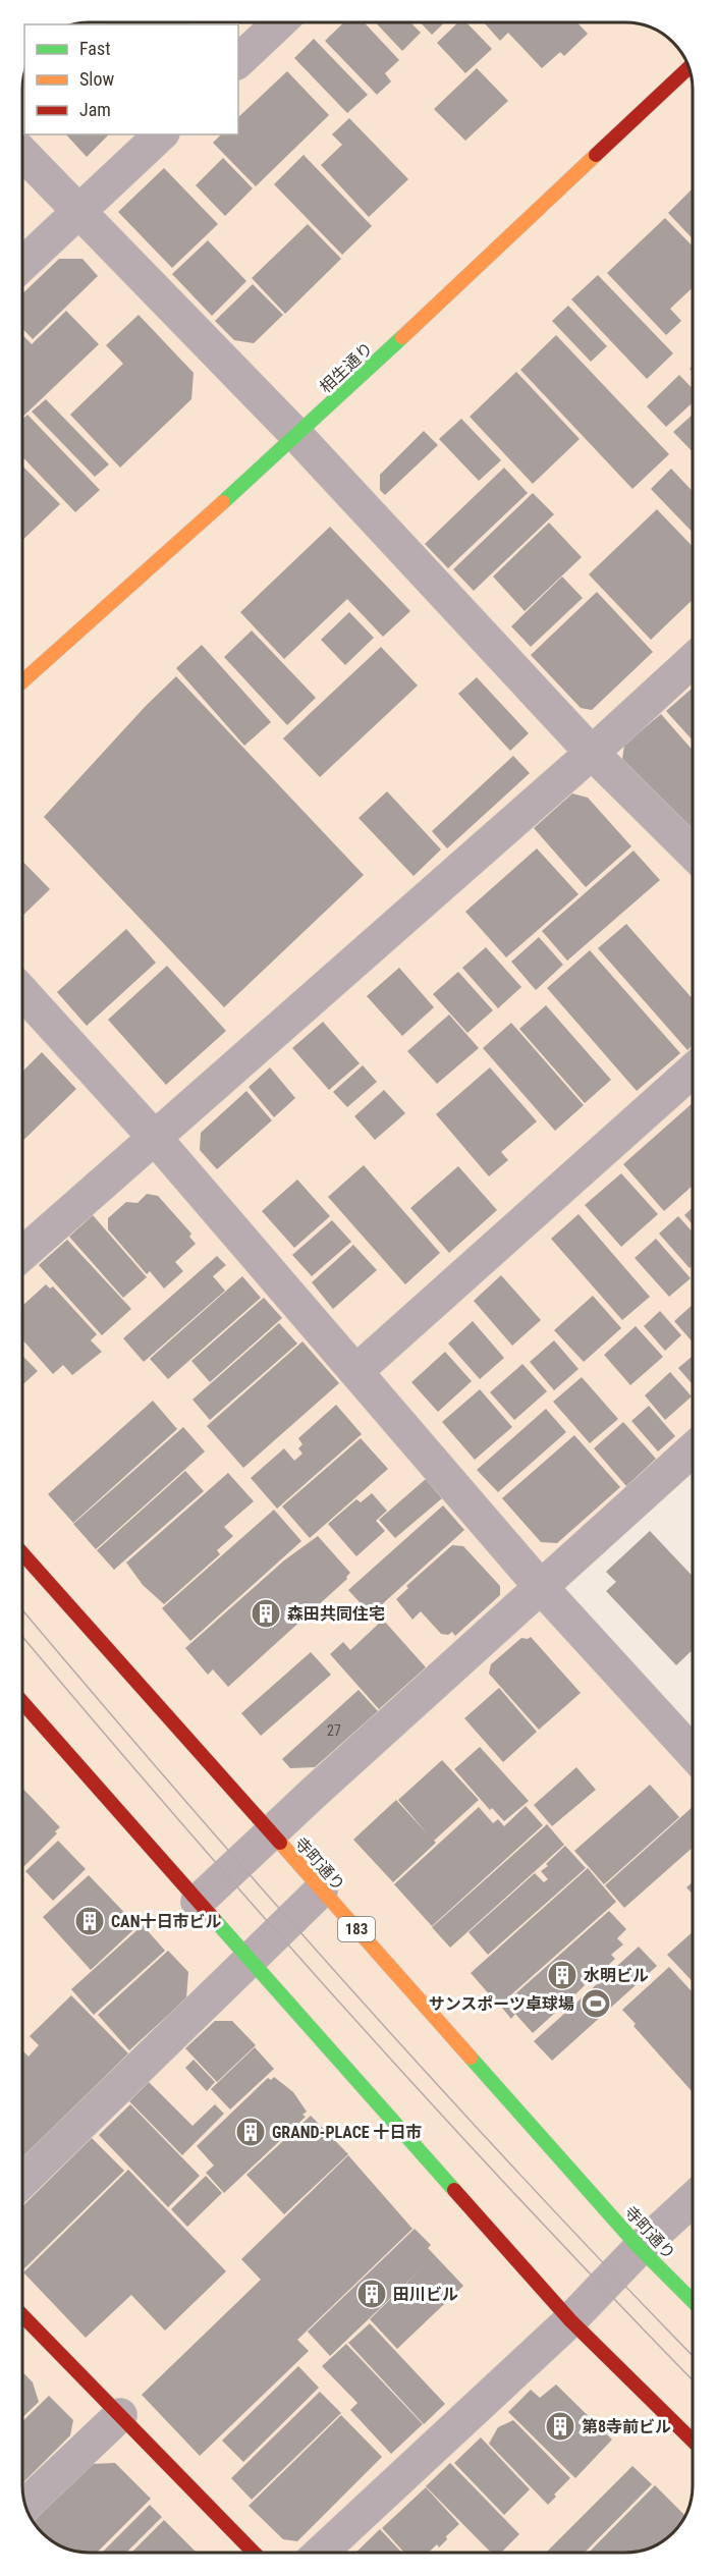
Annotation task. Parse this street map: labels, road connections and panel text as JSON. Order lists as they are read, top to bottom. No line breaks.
{"streets":{"main road":["相生通り","寺町通り","183"]},"places":{"building":["森田共同住宅","CAN十日市ビル","水明ビル","GRAND-PLACE 十日市","田川ビル","第8寺前ビル"],"sports":["サンスポーツ卓球場"]},"house_numbers":["27"],"legend":["Fast","Slow","Jam"]}
